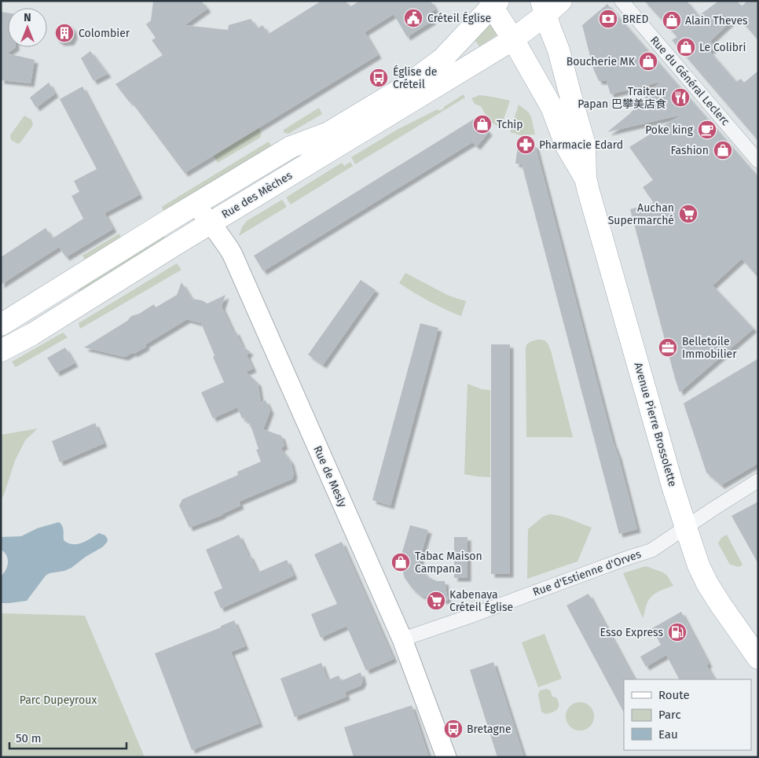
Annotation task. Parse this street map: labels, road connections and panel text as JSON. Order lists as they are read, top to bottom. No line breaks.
{"streets":{"main road":["Rue des Mèches","Avenue Pierre Brossolette"],"street":["Rue du Général Leclerc","Rue de Mesly","Rue d'Estienne d'Orves"]},"crossings":[["Rue des Mèches","Avenue Pierre Brossolette"],["Rue des Mèches","Rue de Mesly"],["Avenue Pierre Brossolette","Rue d'Estienne d'Orves"],["Rue de Mesly","Rue d'Estienne d'Orves"]],"parks":["Parc Dupeyroux"],"places":{"public building":["Créteil Église"],"bank":["BRED"],"shop":["Alain Theves","Le Colibri","Boucherie MK","Tchip","Fashion","Tabac Maison Campana"],"building":["Colombier"],"bus stop":["Église de Créteil","Bretagne"],"restaurant":["Traiteur Papan 巴攀美店食"],"cafe":["Poke king"],"pharmacy":["Pharmacie Edard"],"supermarket":["Auchan Supermarché","Kabenaya Créteil Église"],"office":["Belletoile Immobilier"],"fuel station":["Esso Express"]},"legend":["Route","Parc","Eau"],"scale_bar":"50 m","north":"top"}
